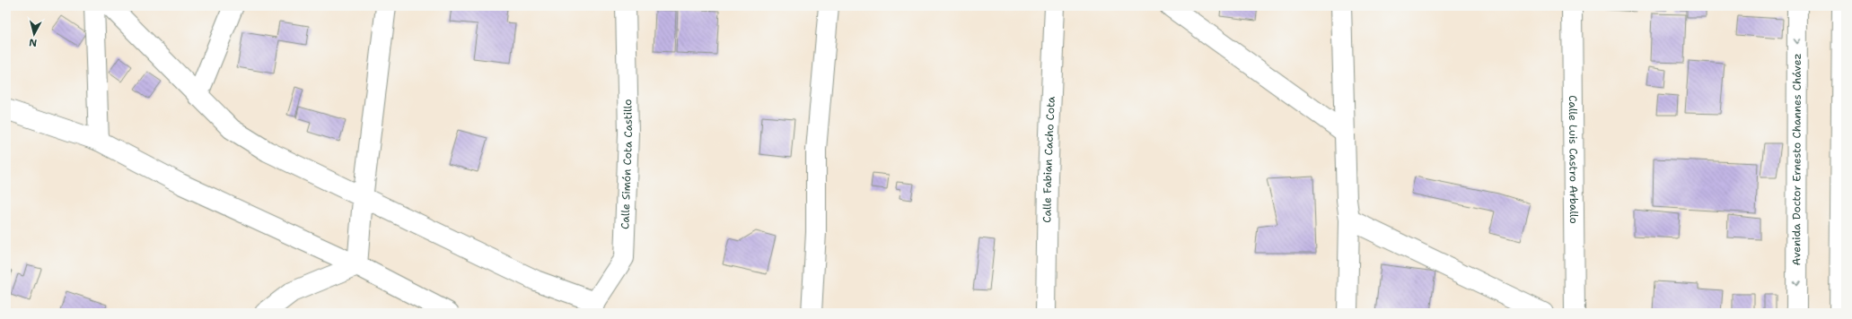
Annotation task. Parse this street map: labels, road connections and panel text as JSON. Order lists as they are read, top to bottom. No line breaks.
{"streets":{"street":["Calle Fabian Cacho Cota","Calle Luis Castro Arballo","Avenida Doctor Ernesto Channes Chávez","Calle Simón Cota Castillo"]},"north":"bottom"}
